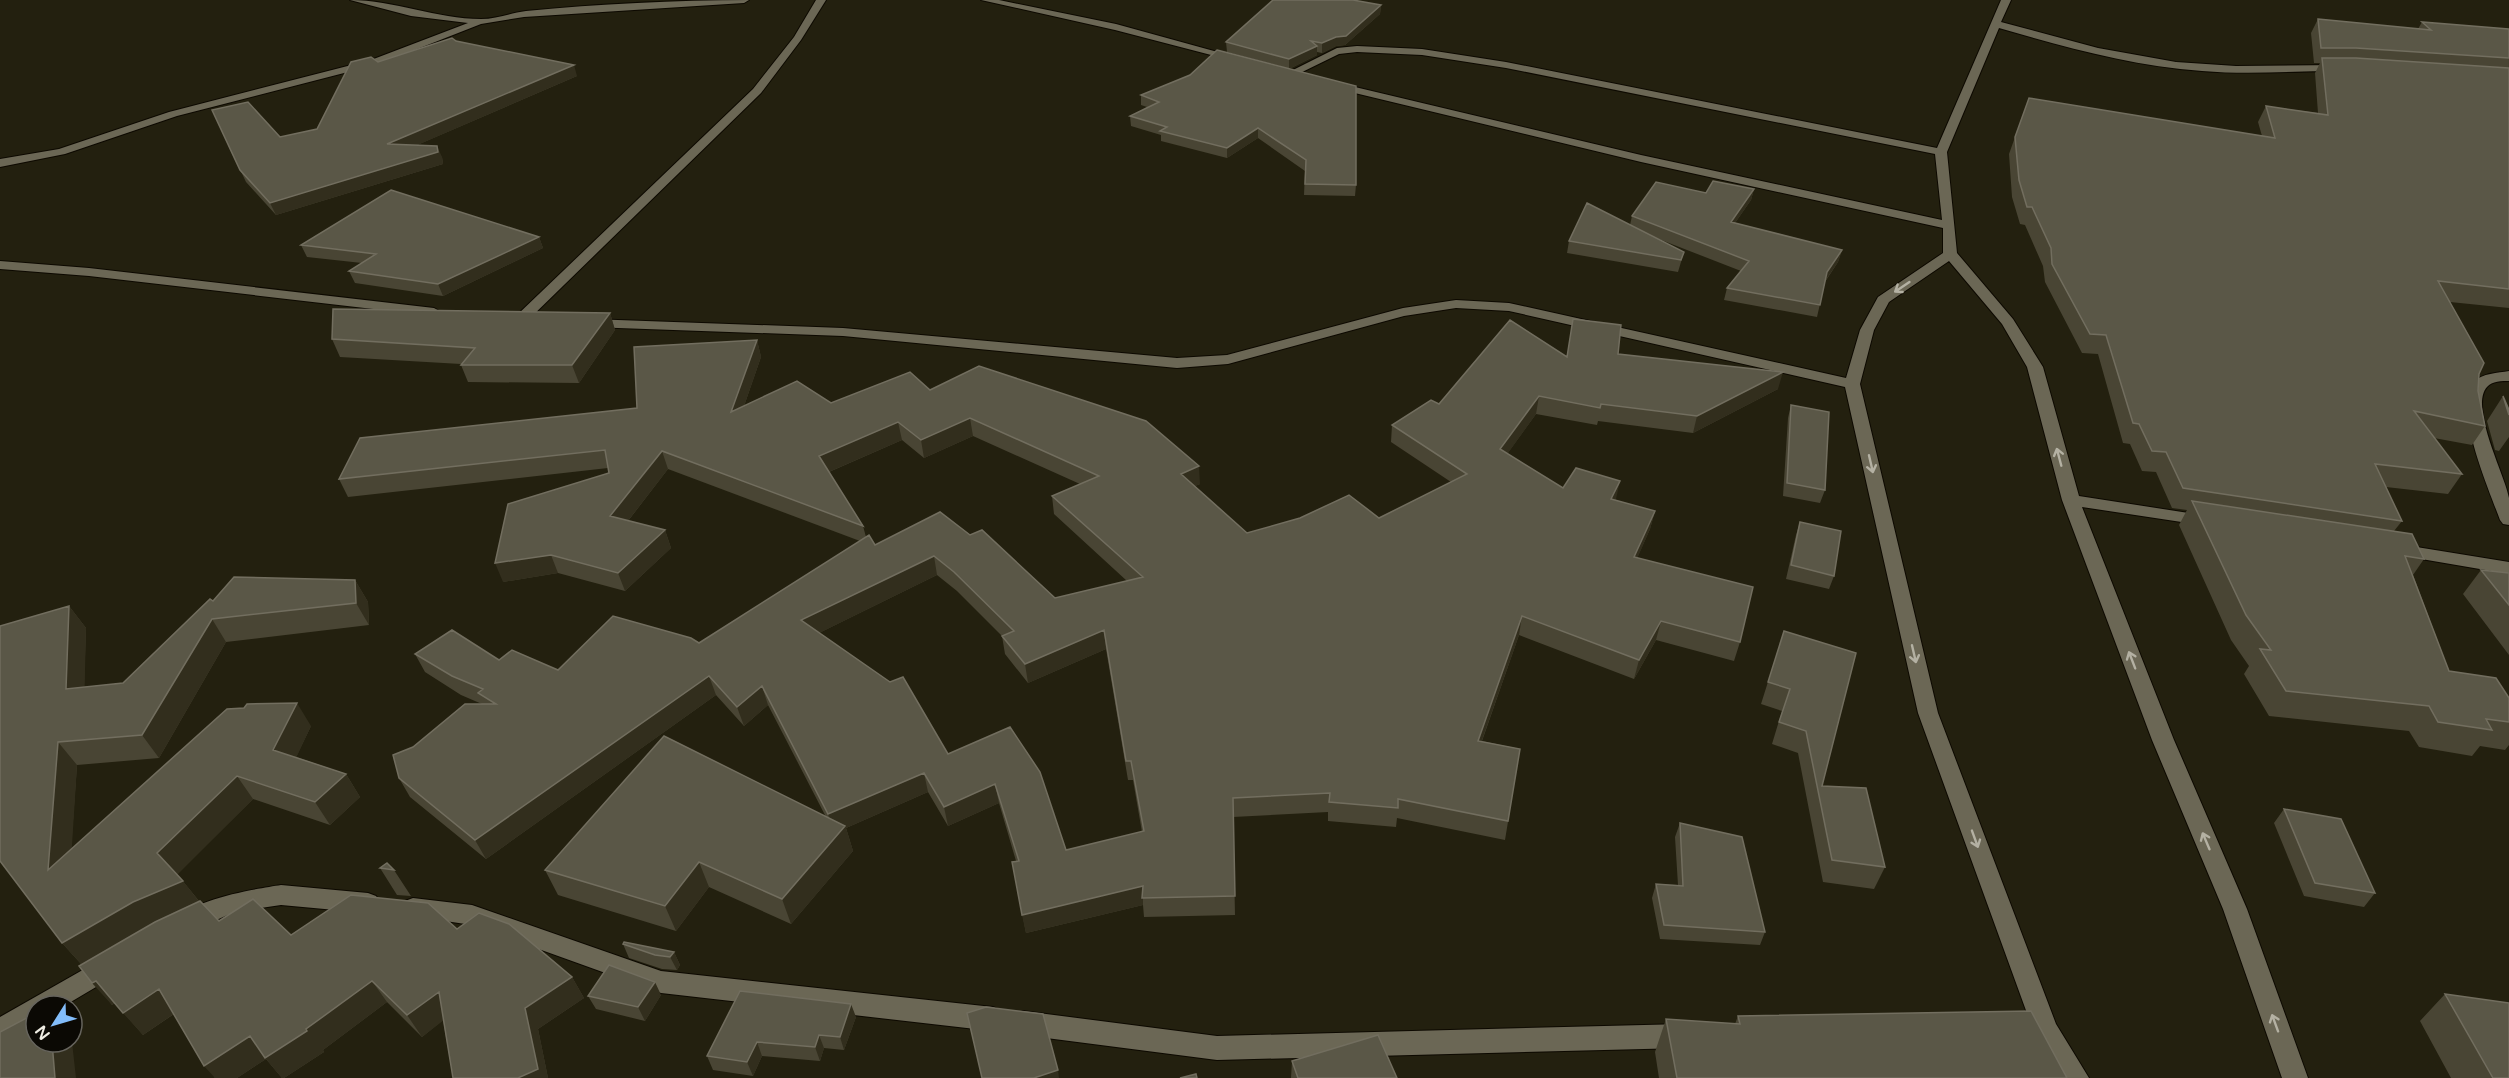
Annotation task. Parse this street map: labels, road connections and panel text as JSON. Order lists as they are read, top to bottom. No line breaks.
{"north":"bottom left"}
